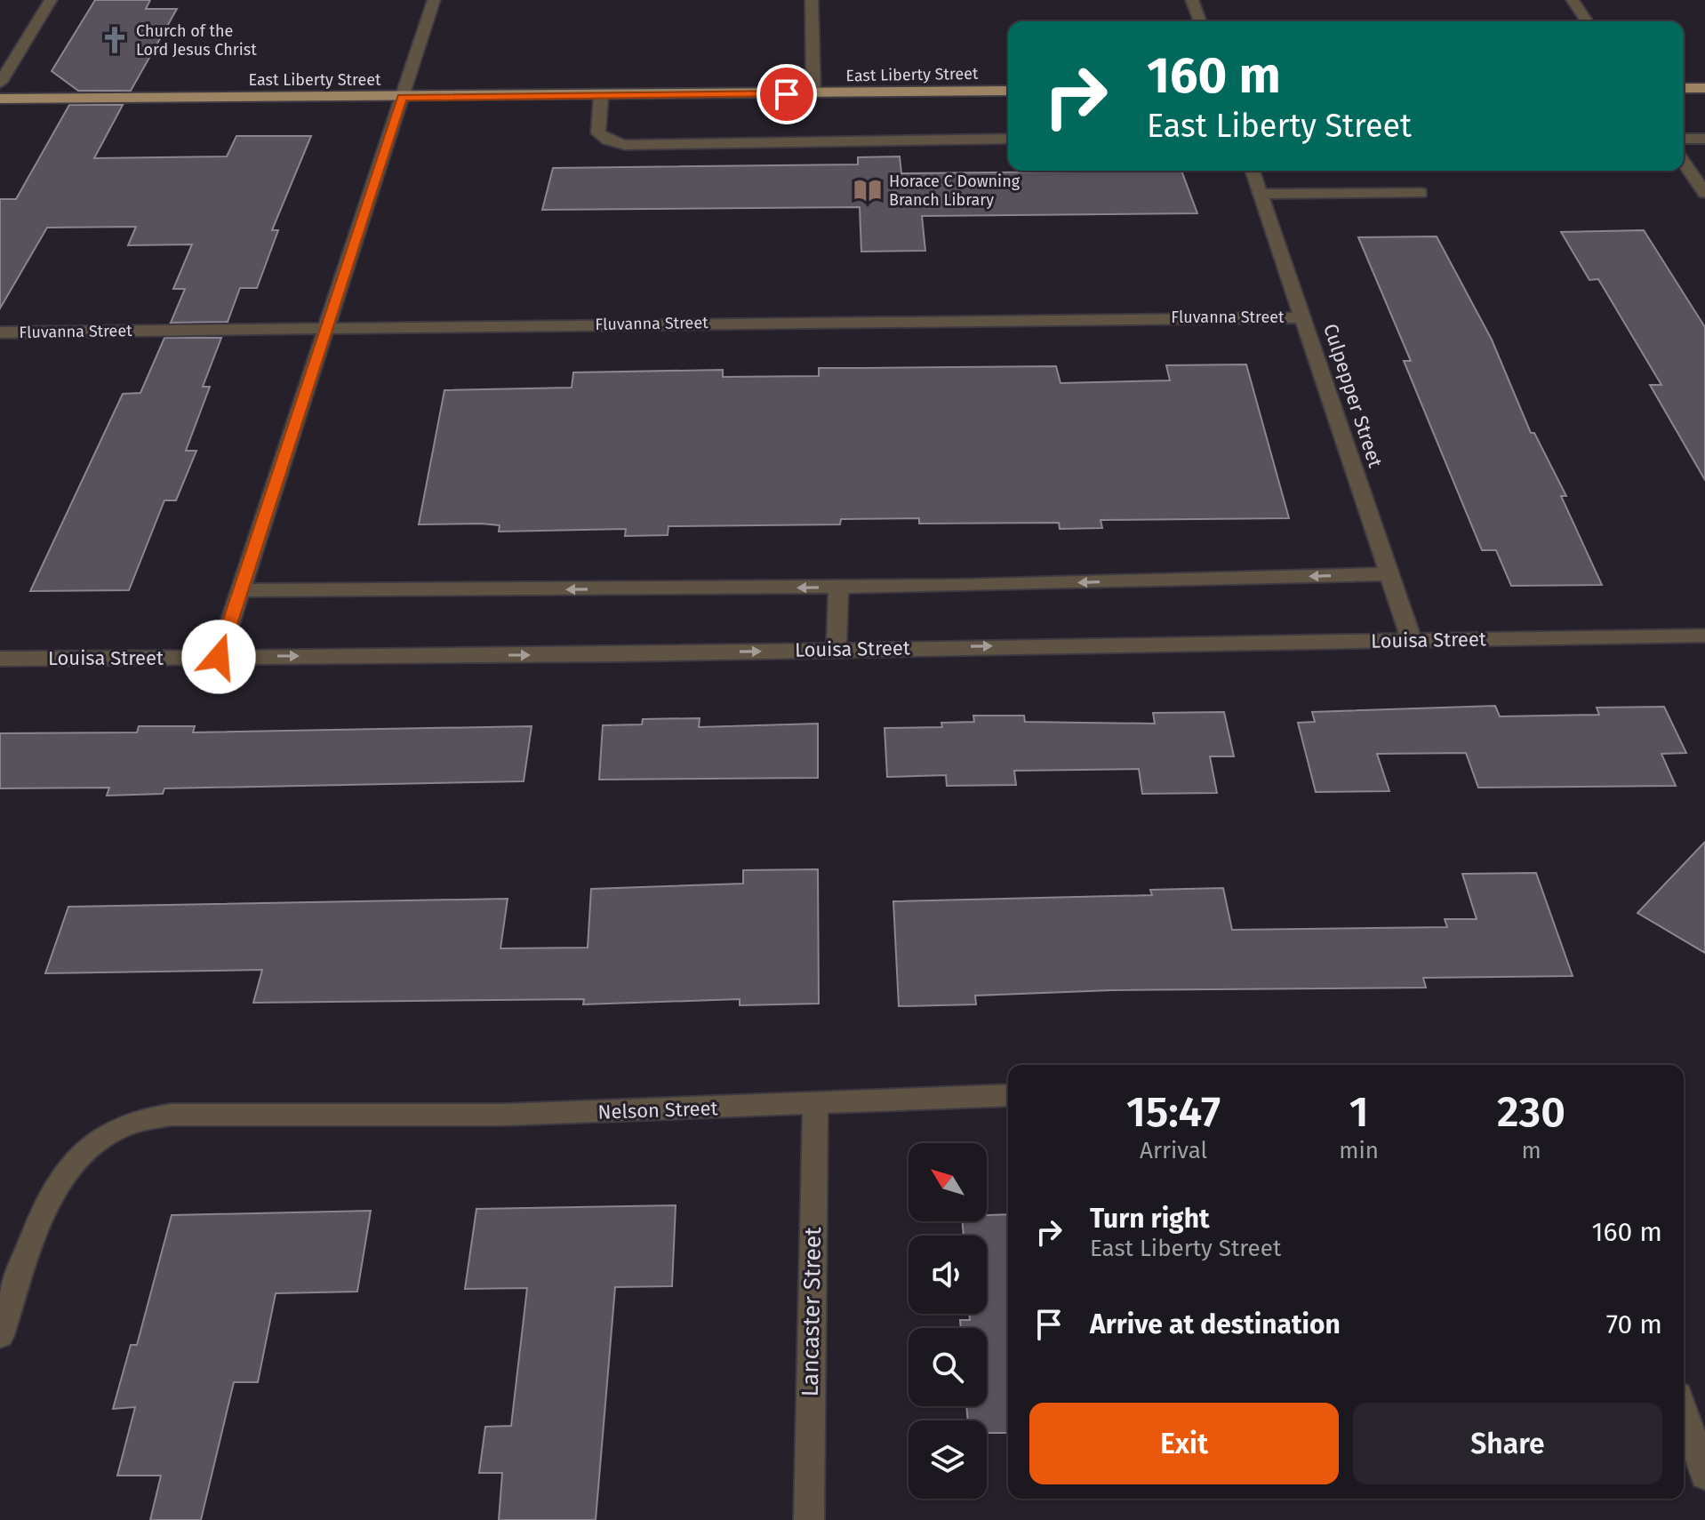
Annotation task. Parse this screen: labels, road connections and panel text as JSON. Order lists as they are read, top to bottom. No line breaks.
{"streets":{"main road":["East Liberty Street"],"street":["Fluvanna Street","Culpepper Street","Louisa Street","Nelson Street","Lancaster Street"]},"crossings":[["Fluvanna Street","Culpepper Street"],["Culpepper Street","Louisa Street"],["Nelson Street","Lancaster Street"]],"places":{"church":["Church of the Lord Jesus Christ"],"library":["Horace C Downing Branch Library"]},"north":"top left","page":{"turn":["160 m","East Liberty Street"],"eta":["15:47","Arrival","1","min","230","m"],"list":[{"name":"Turn right","note":"East Liberty Street","value":"160 m"},{"name":"Arrive at destination","value":"70 m"}],"buttons":["Exit","Share"]}}
